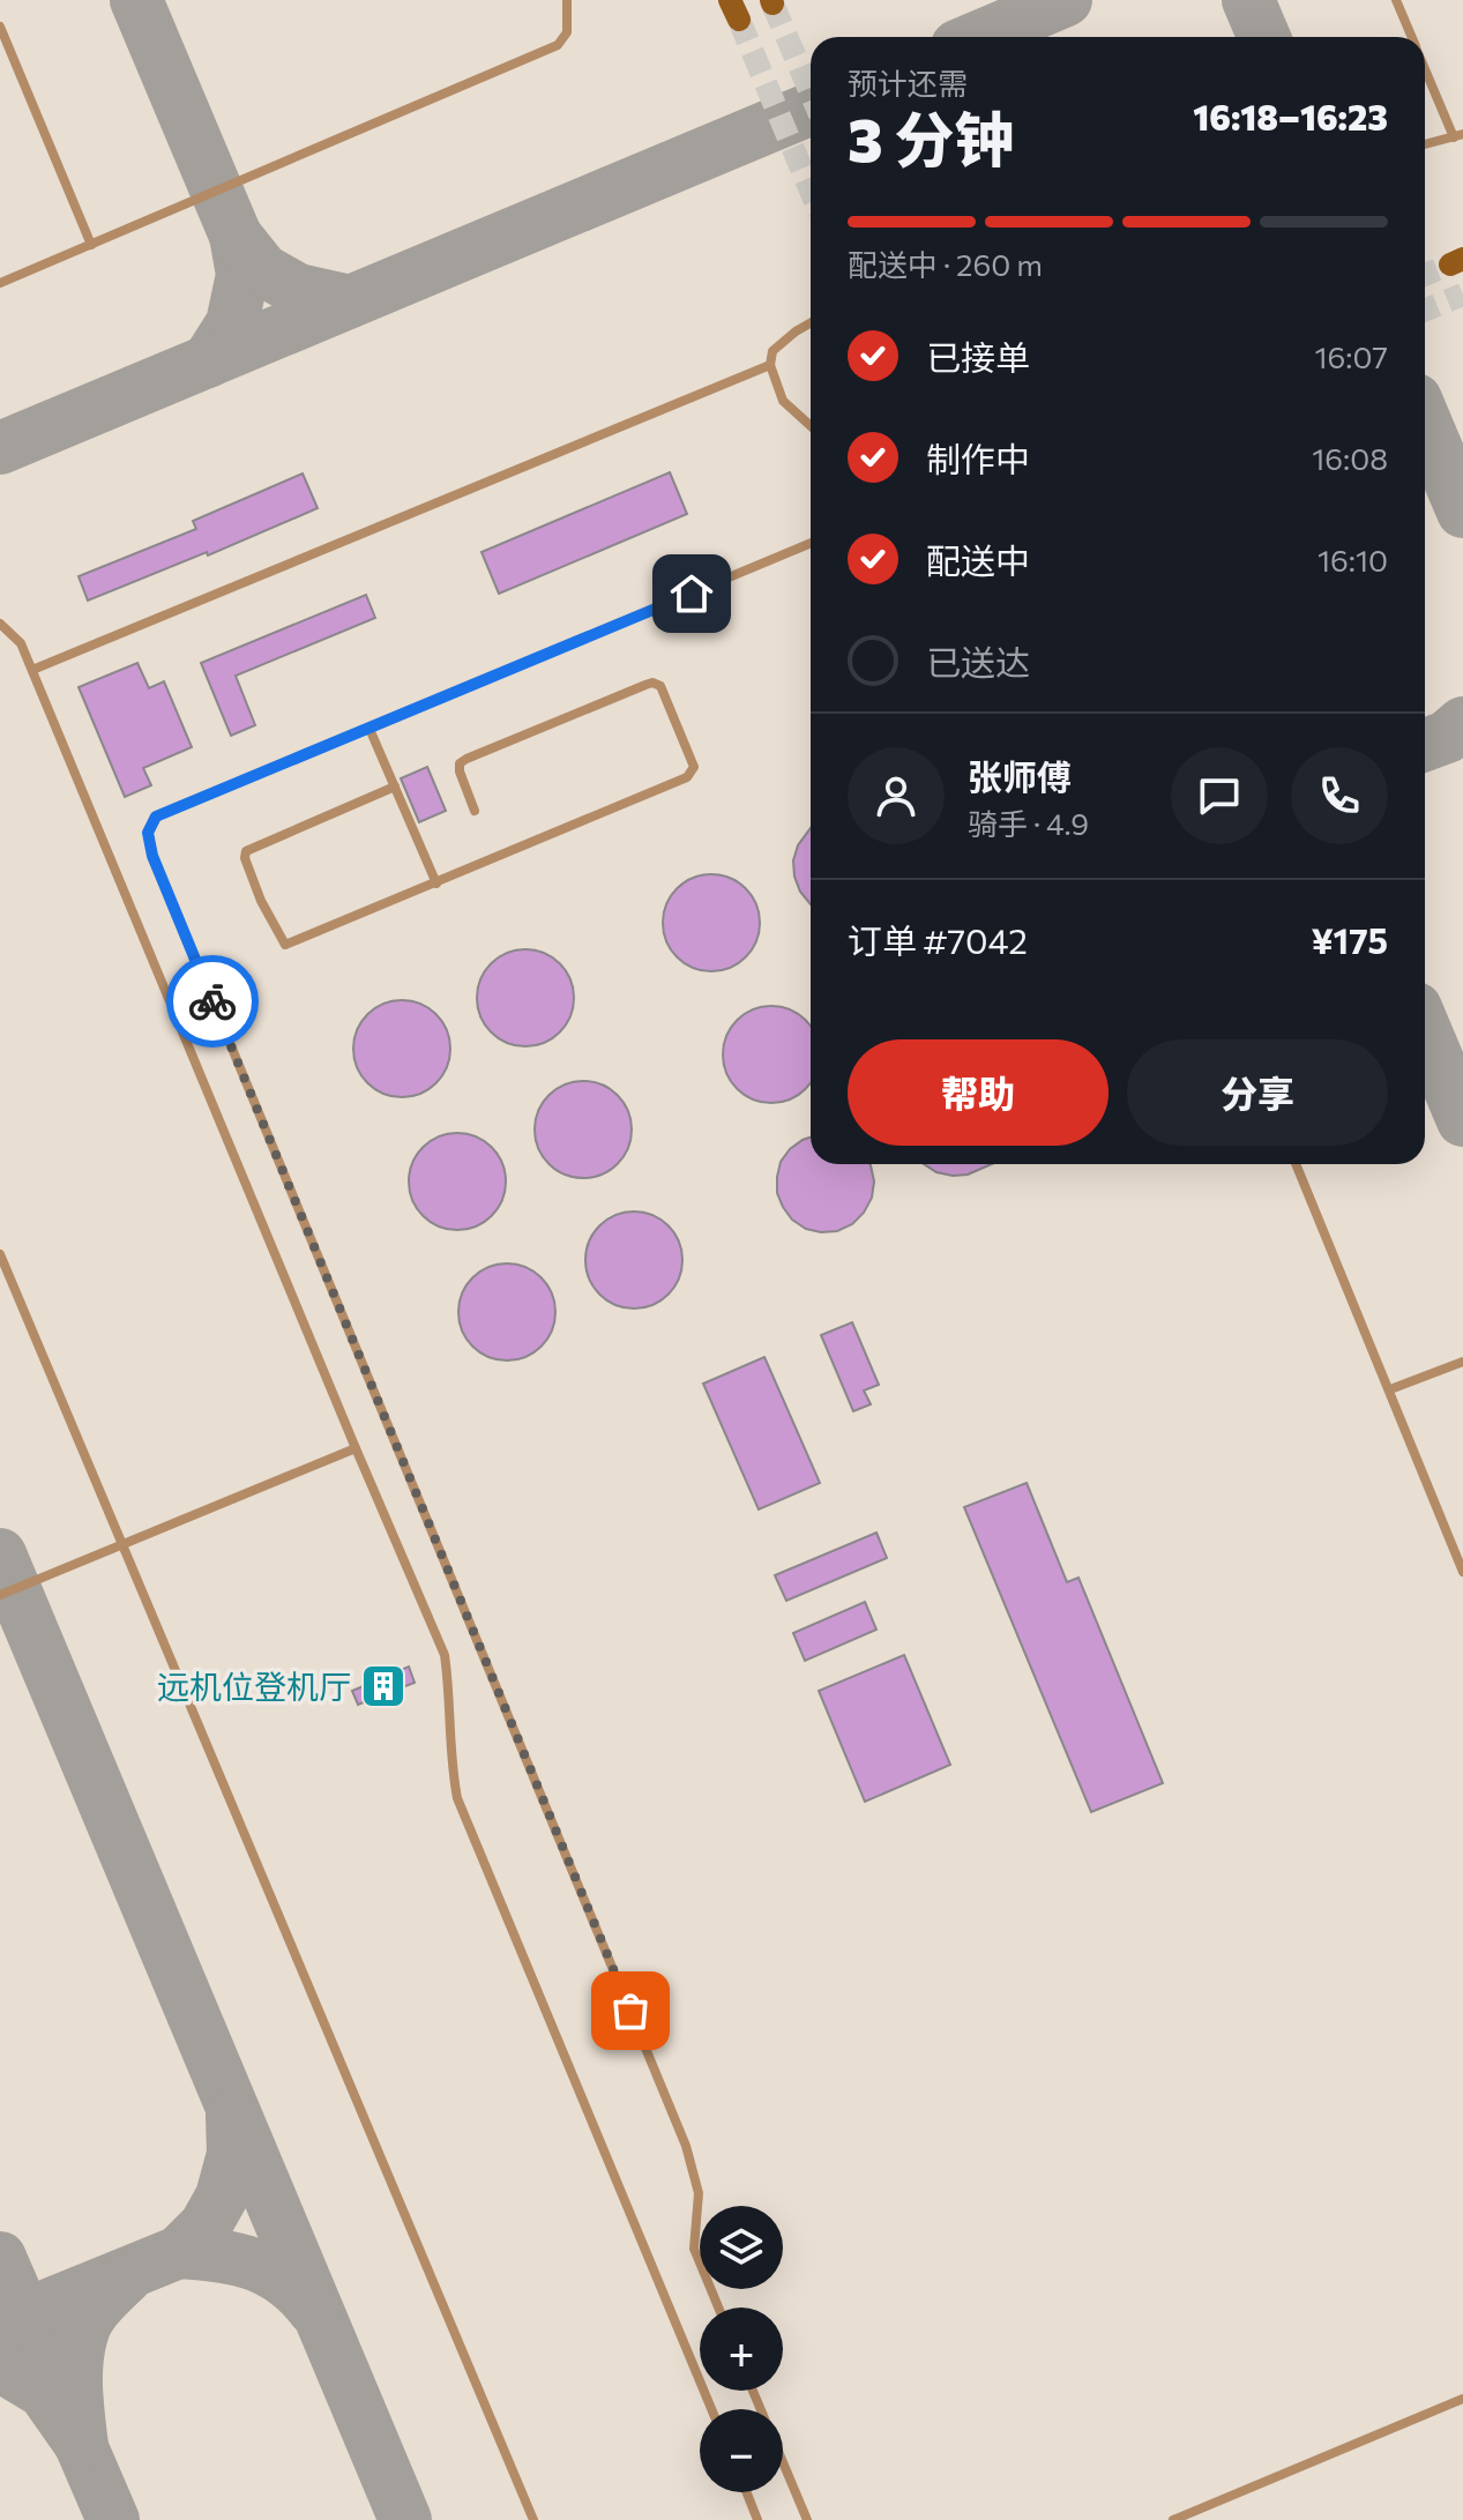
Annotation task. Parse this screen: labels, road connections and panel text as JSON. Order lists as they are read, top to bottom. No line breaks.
{"places":{"building":["远机位登机厅"]},"page":{"heading":["3 分钟","预计还需","16:18–16:23"],"panel":["张师傅","骑手 · 4.9","订单 #7042","¥175"],"bar":"配送中 · 260 m","list":[["已接单","16:07"],["制作中","16:08"],["配送中","16:10"],"已送达"],"buttons":["帮助","分享"],"map_buttons":["+","−"]}}
